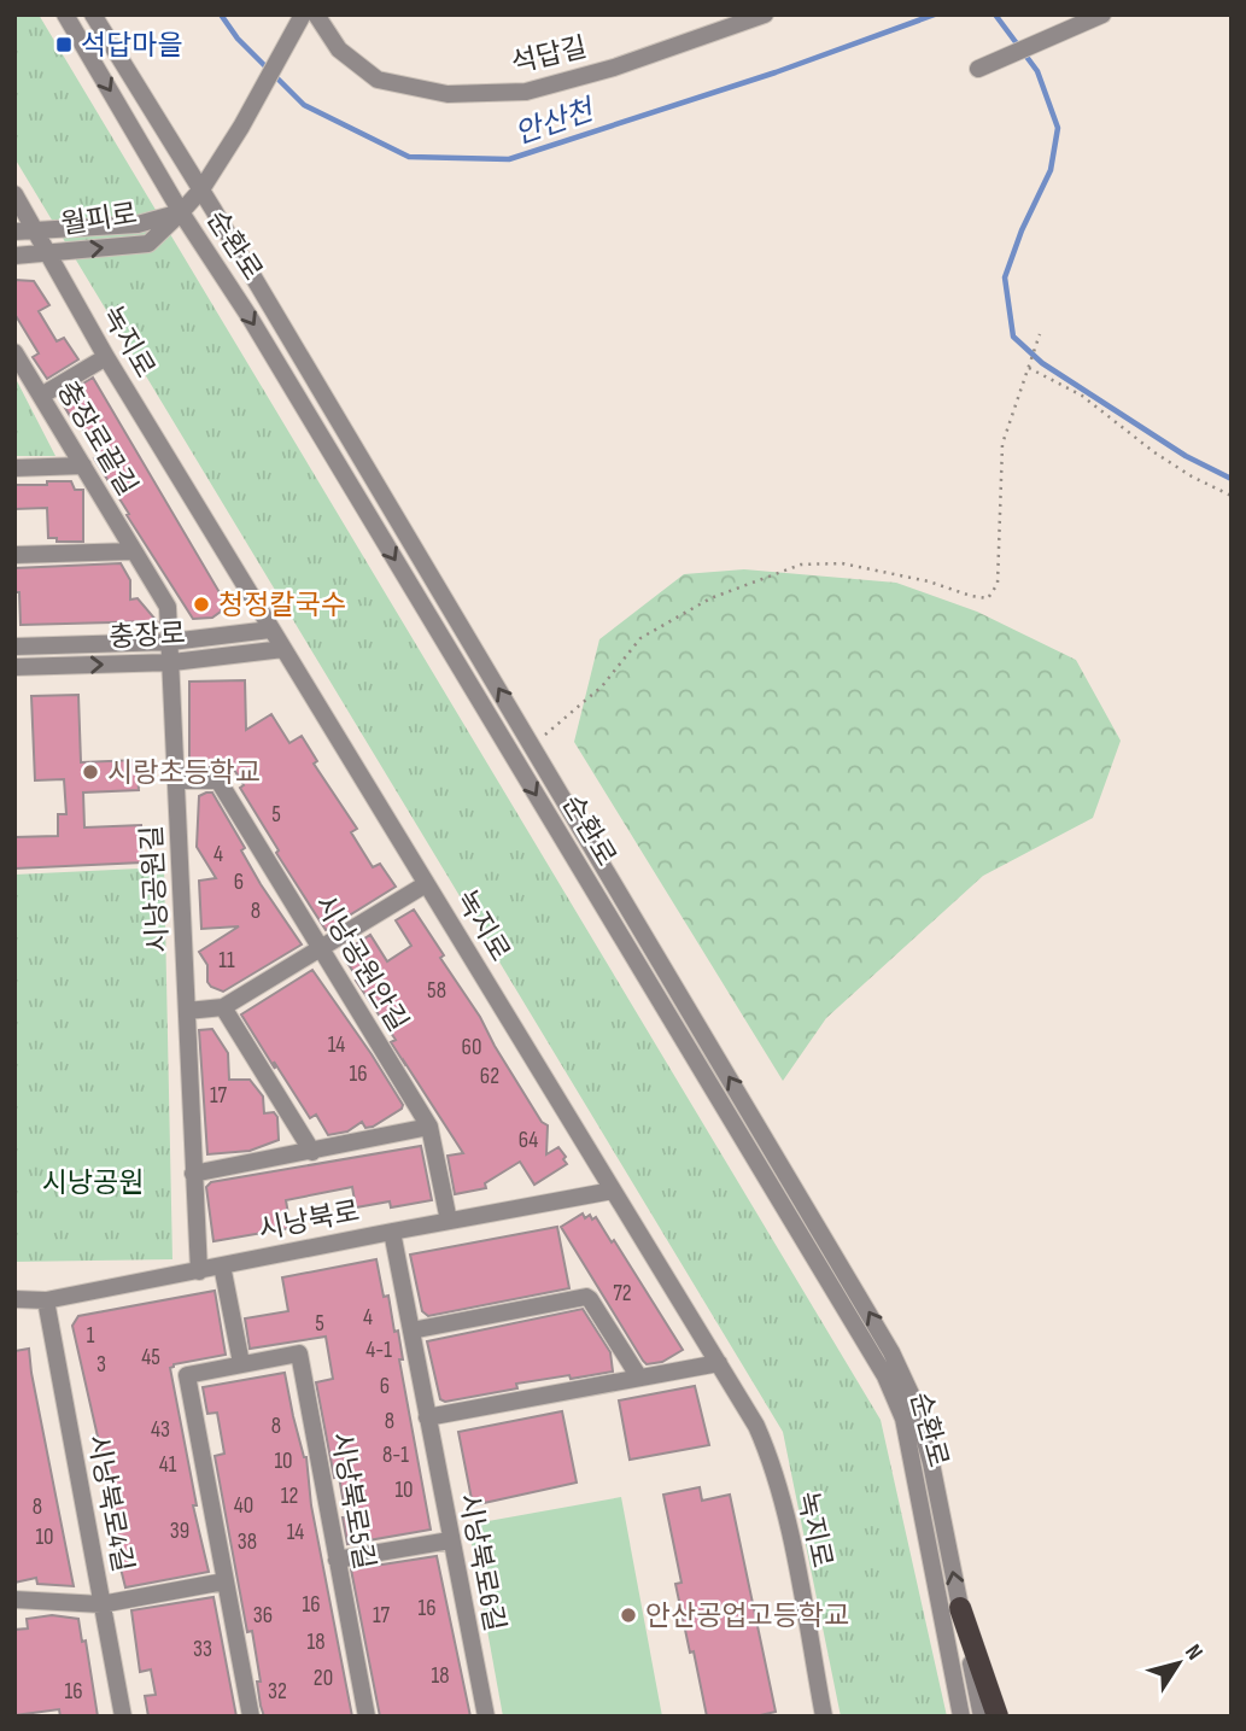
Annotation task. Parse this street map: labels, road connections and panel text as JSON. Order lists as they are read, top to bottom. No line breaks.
{"streets":{"street":["석답길","월피로","순환로","녹지로","충장로끝길","충장로","시낭공원길","시낭공원안길","시낭북로","시낭북로5길","시낭북로4길","시낭북로6길"]},"crossings":[["석답길","월피로"],["월피로","순환로"],["월피로","녹지로"],["녹지로","충장로"],["녹지로","시낭북로"],["충장로끝길","충장로"],["충장로끝길","시낭공원길"],["충장로","시낭공원길"],["시낭공원길","시낭공원안길"],["시낭공원길","시낭북로"],["시낭공원안길","시낭북로"],["시낭북로","시낭북로4길"],["시낭북로","시낭북로6길"]],"water":["안산천"],"parks":["시낭공원"],"places":{"transit":["석답마을"],"other":["청정칼국수","시랑초등학교","안산공업고등학교"]},"house_numbers":["5","4","6","8","11","58","14","60","16","62","17","64","72","4","5","1","4-1","45","3","6","8","8","43","8-1","10","41","10","12","40","8","39","14","10","38","16","16","36","17","18","33","18","20","16","32"],"north":"top right"}
